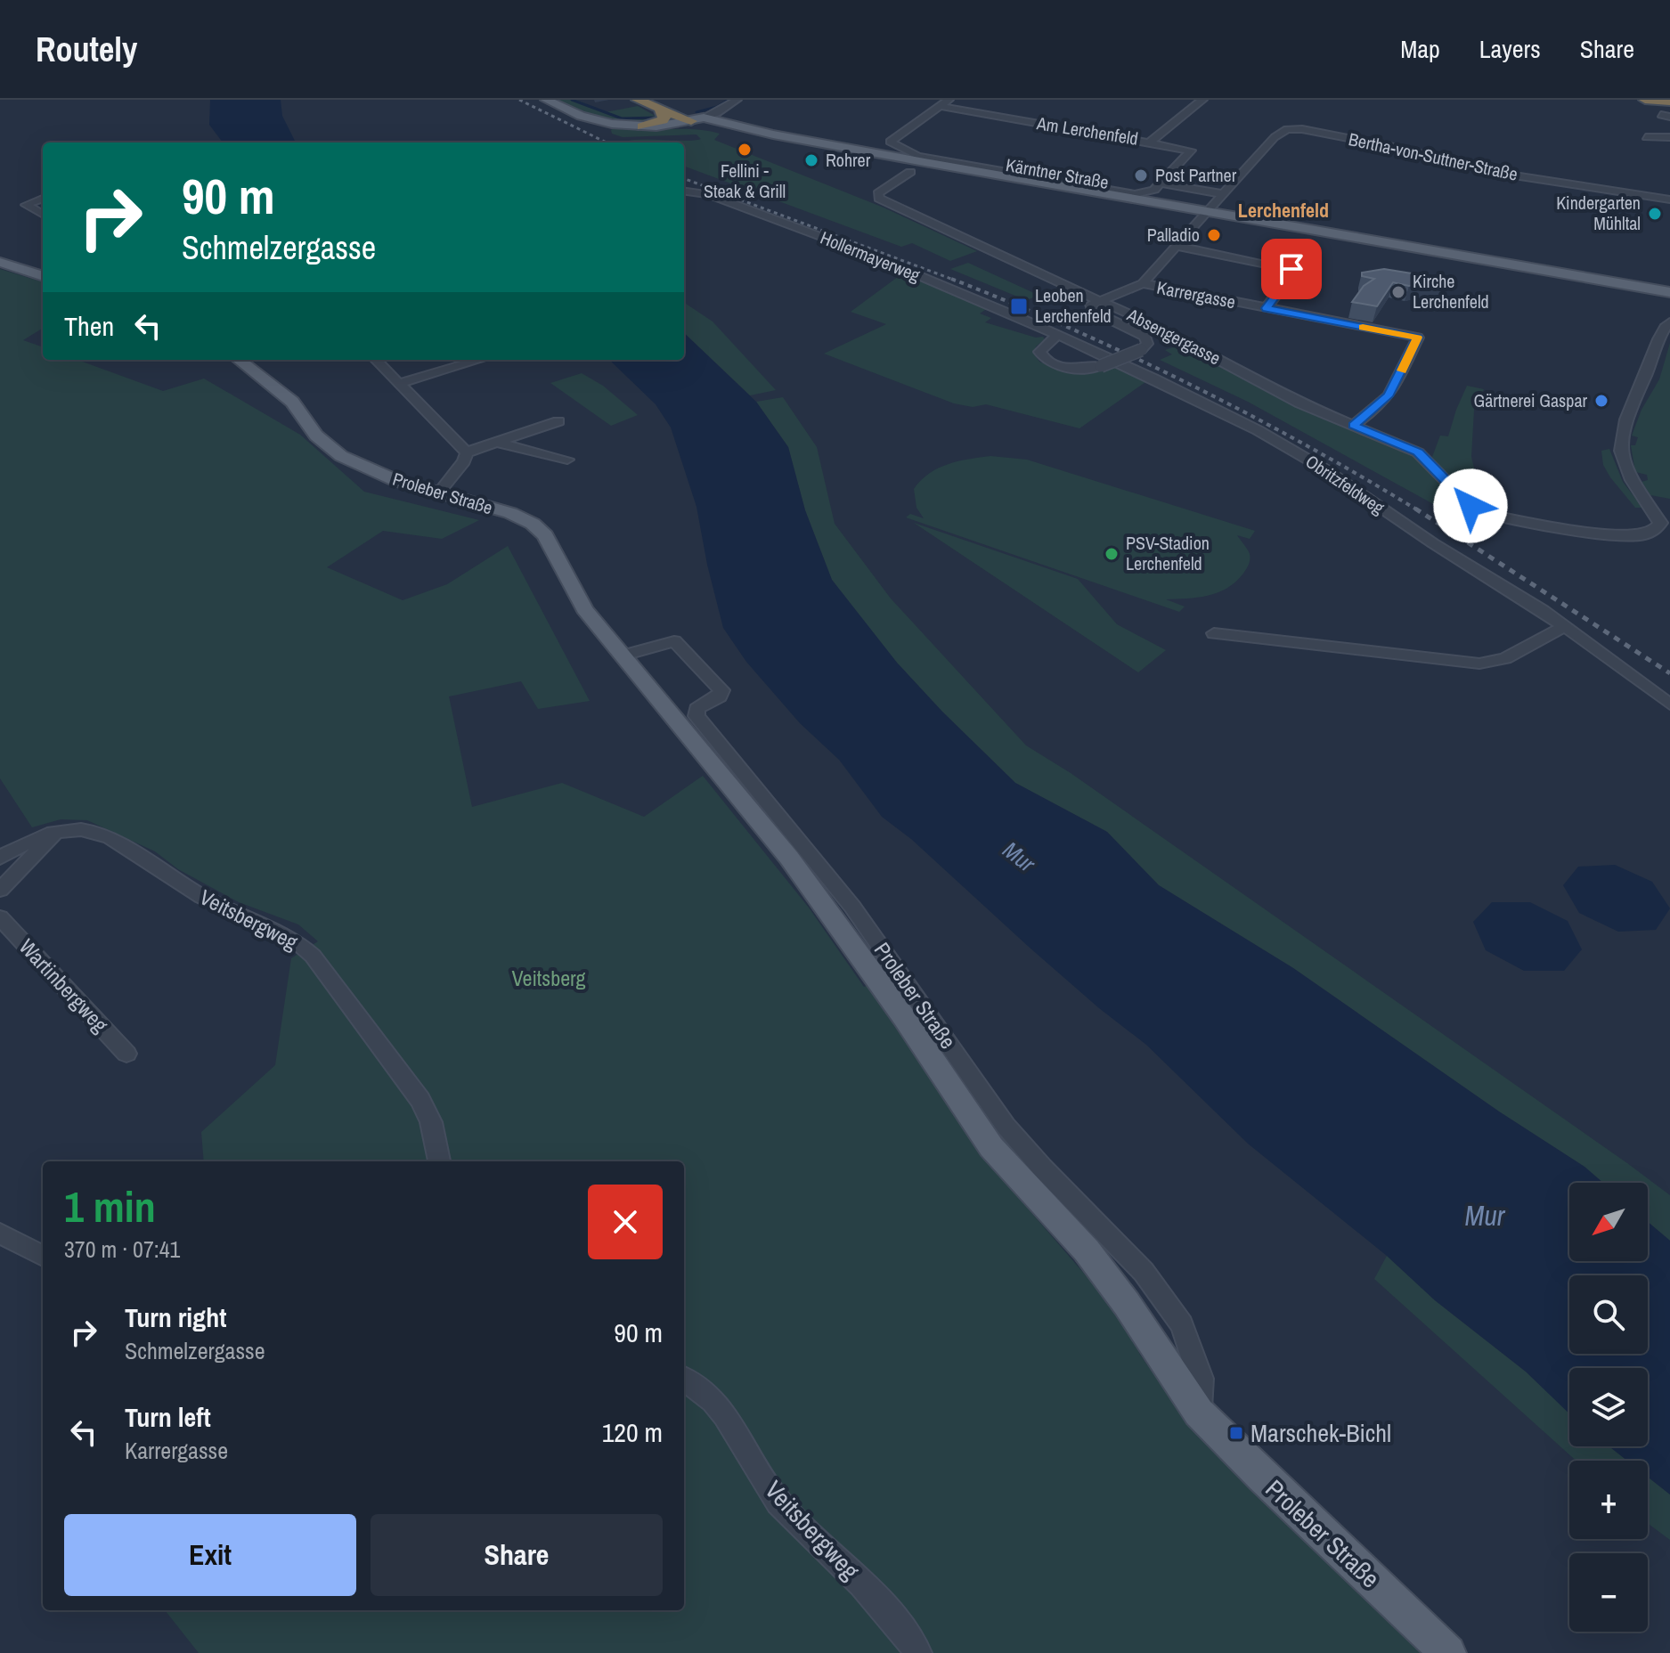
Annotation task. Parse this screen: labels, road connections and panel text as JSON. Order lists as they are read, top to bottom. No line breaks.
{"streets":{"main road":["Kärntner Straße","Proleber Straße"],"street":["Am Lerchenfeld","Bertha-von-Suttner-Straße","Hollermayerweg","Karrergasse","Absengergasse","Obritzfeldweg","Veitsbergweg","Wartinbergweg"]},"crossings":[["Hollermayerweg","Obritzfeldweg"],["Karrergasse","Absengergasse"]],"districts":["Lerchenfeld"],"water":["Mur"],"parks":["Veitsberg"],"places":{"other":["Fellini - Steak & Grill","Rohrer","Post Partner","Kindergarten Mühltal","Palladio","Kirche Lerchenfeld","Gärtnerei Gaspar","PSV-Stadion Lerchenfeld"],"transit":["Leoben Lerchenfeld","Marschek-Bichl"]},"north":"bottom left","page":{"header":"Routely","nav":["Map","Layers","Share"],"turn":["90 m","Schmelzergasse"],"then":"Then","heading":["1 min","370 m · 07:41"],"map_buttons":["+","−"],"list":[{"name":"Turn right","note":"Schmelzergasse","value":"90 m"},{"name":"Turn left","note":"Karrergasse","value":"120 m"}],"buttons":["Exit","Share"]}}
